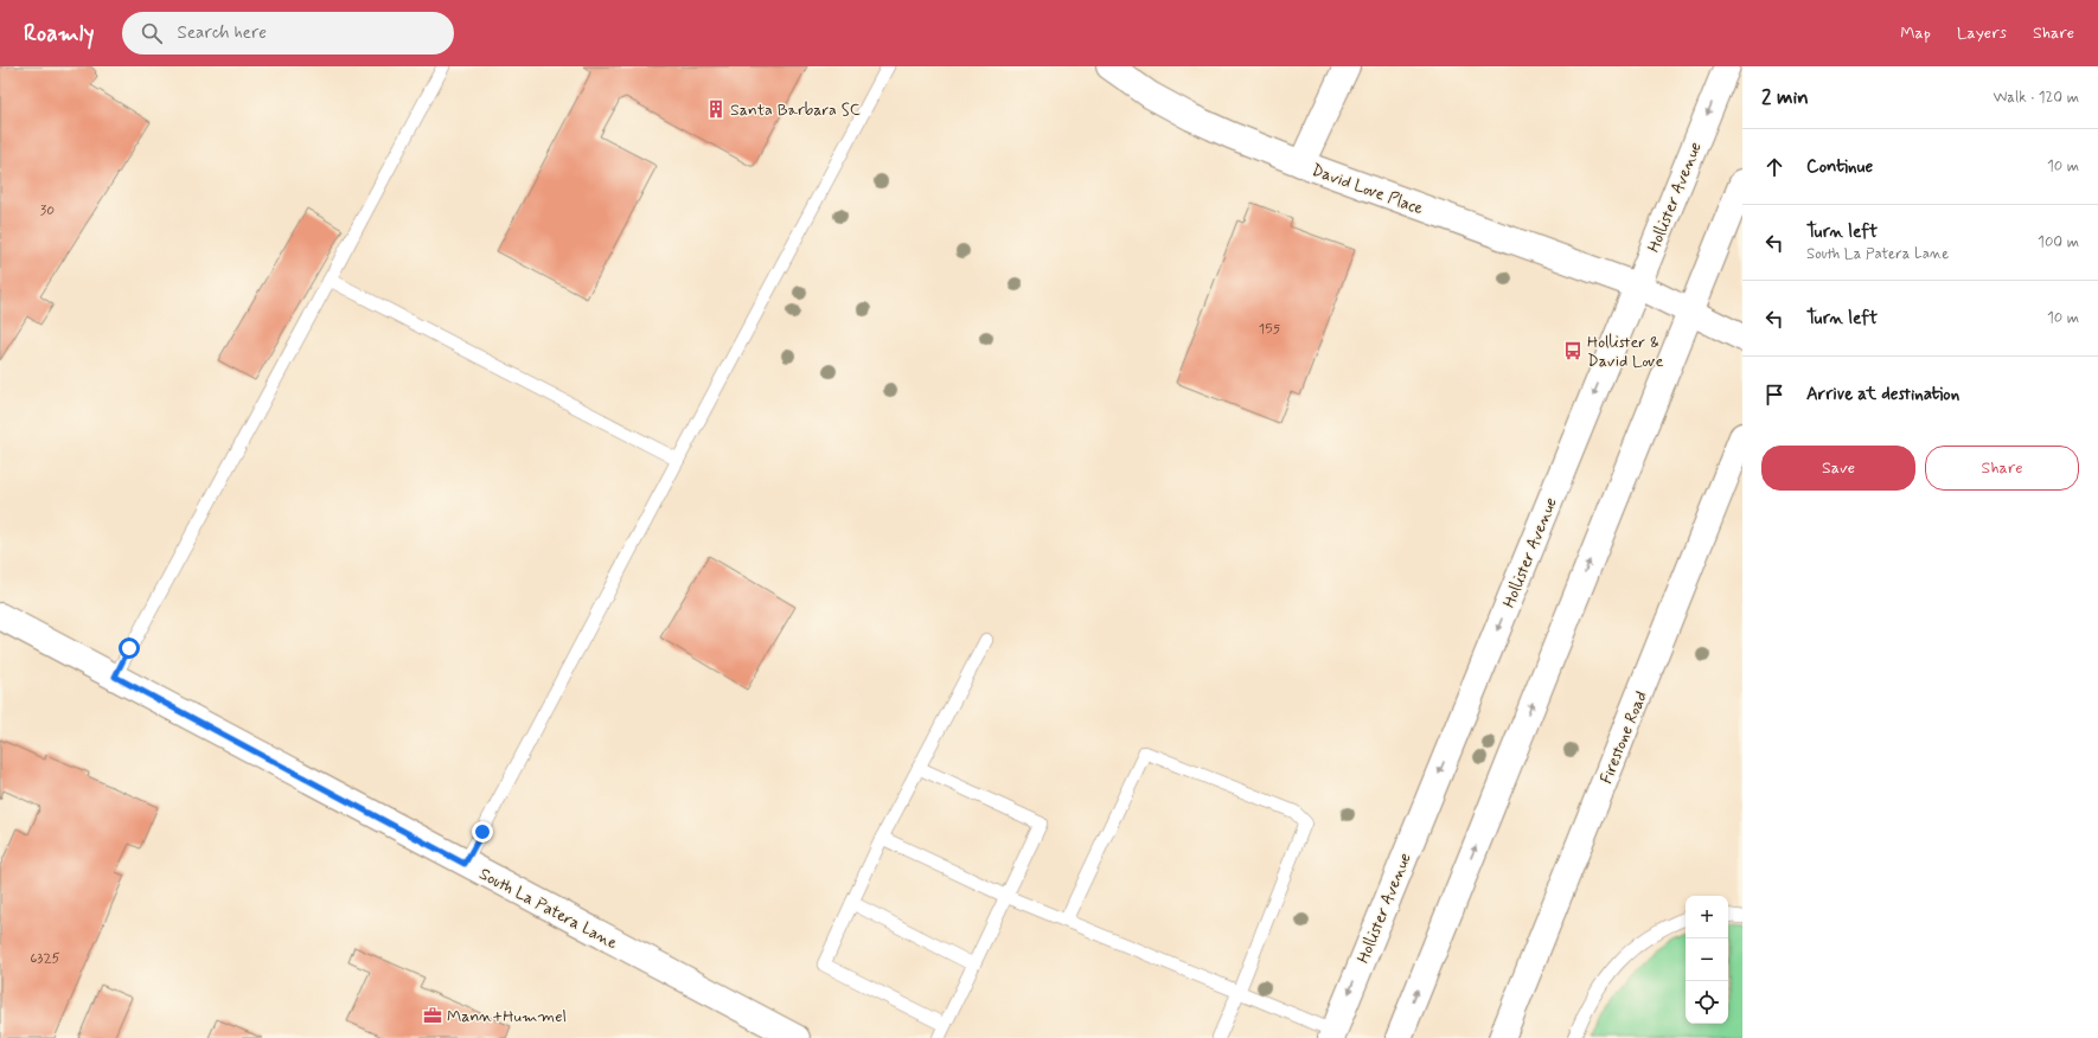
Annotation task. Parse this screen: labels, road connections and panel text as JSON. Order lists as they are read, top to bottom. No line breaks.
{"streets":{"street":["David Love Place","Hollister Avenue","Firestone Road","South La Patera Lane"]},"crossings":[["David Love Place","Hollister Avenue"]],"places":{"building":["Santa Barbara SC"],"bus stop":["Hollister & David Love"],"office":["Mann+Hummel"]},"house_numbers":["30","155","6325"],"page":{"header":"Roamly","search":"Search here","nav":["Map","Layers","Share"],"heading":["2 min","Walk · 120 m"],"list":[["Continue","10 m"],["Turn left","South La Patera Lane","100 m"],["Turn left","10 m"],"Arrive at destination"],"buttons":["Save","Share"],"map_buttons":["+","−"]}}
